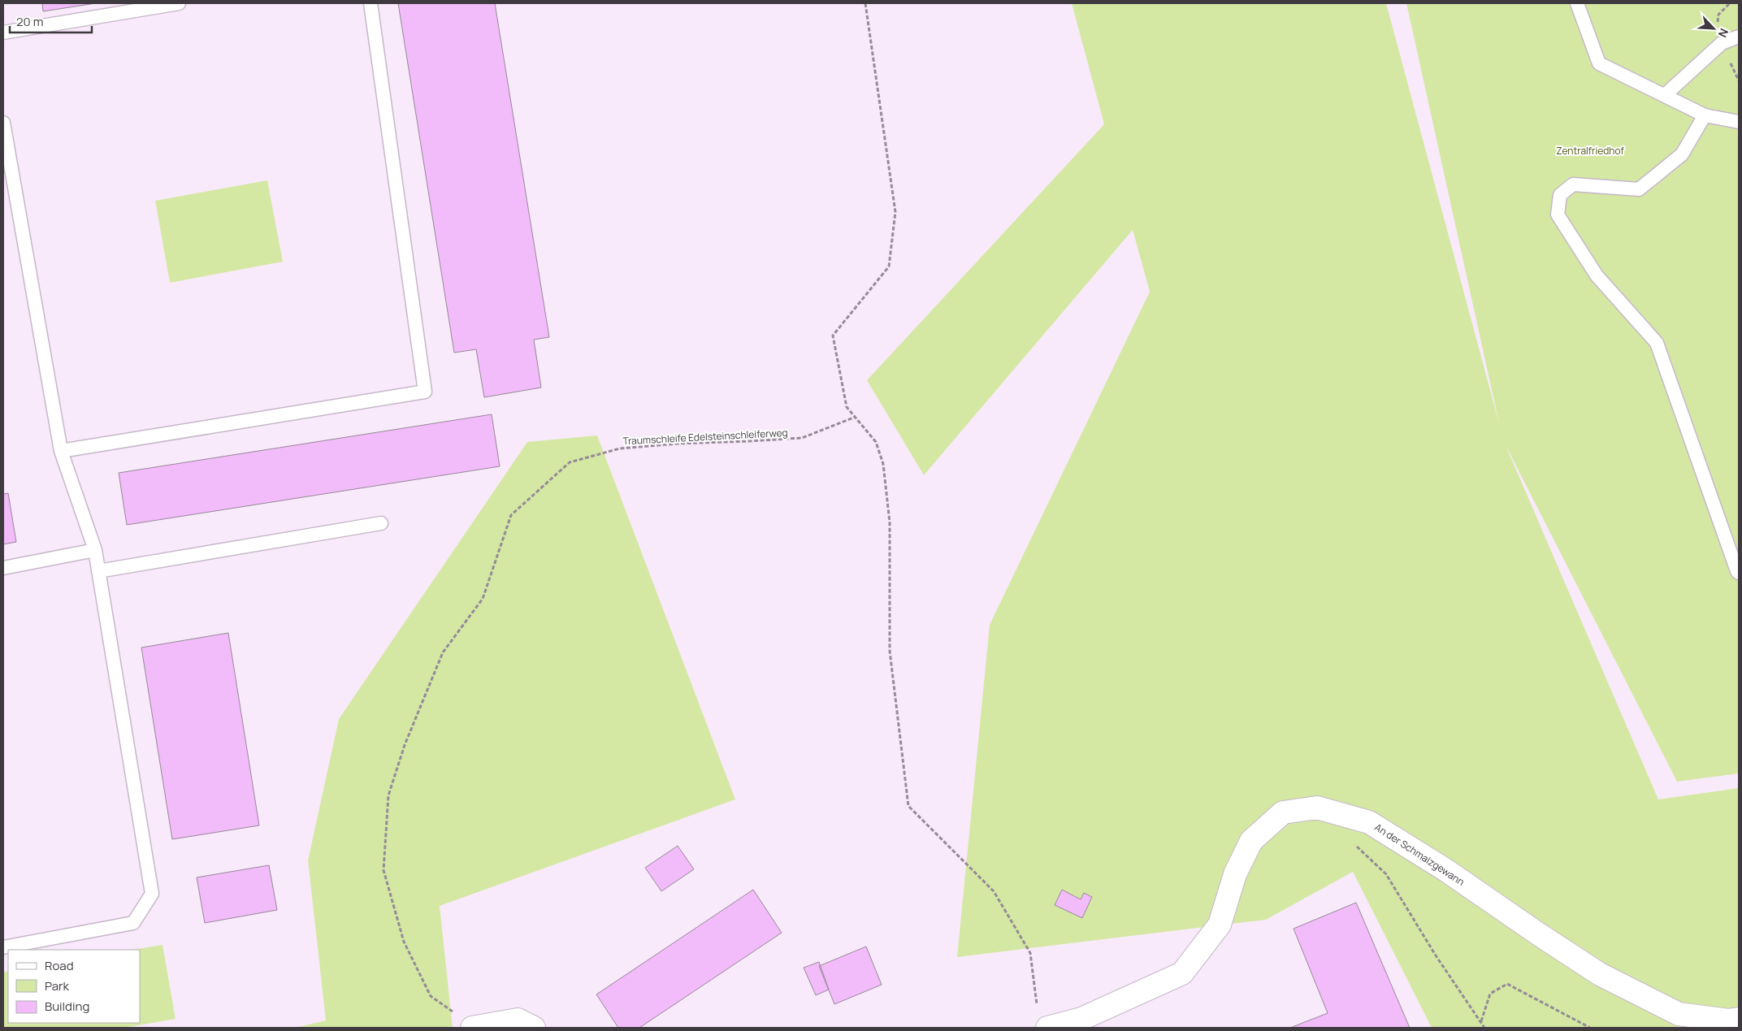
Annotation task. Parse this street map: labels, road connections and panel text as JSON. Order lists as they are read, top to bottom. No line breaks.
{"streets":{"street":["An der Schmalzgewann"],"path":["Traumschleife Edelsteinschleiferweg"]},"parks":["Zentralfriedhof"],"legend":["Road","Park","Building"],"scale_bar":"20 m","north":"bottom right"}
